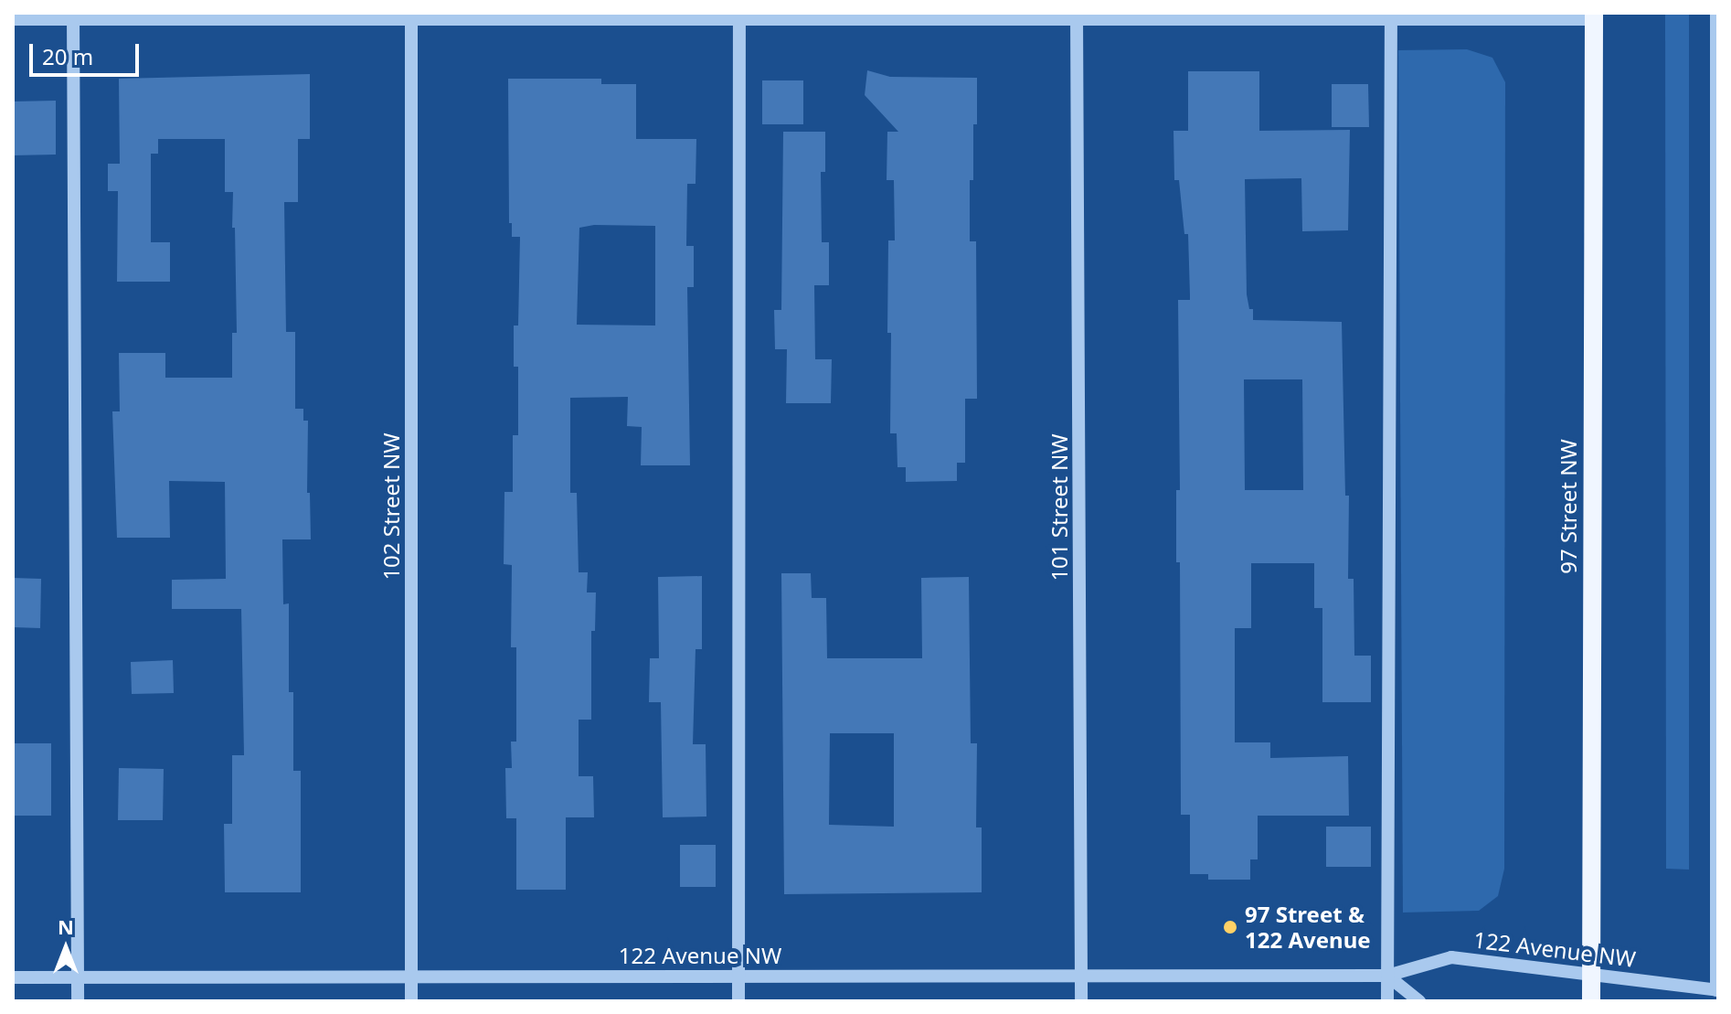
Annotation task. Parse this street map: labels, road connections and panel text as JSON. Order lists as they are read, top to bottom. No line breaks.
{"streets":{"main road":["97 Street NW"],"street":["102 Street NW","101 Street NW","122 Avenue NW"]},"crossings":[["102 Street NW","122 Avenue NW"],["97 Street NW","122 Avenue NW"],["101 Street NW","122 Avenue NW"]],"places":["97 Street & 122 Avenue"],"scale_bar":"20 m","north":"top"}
